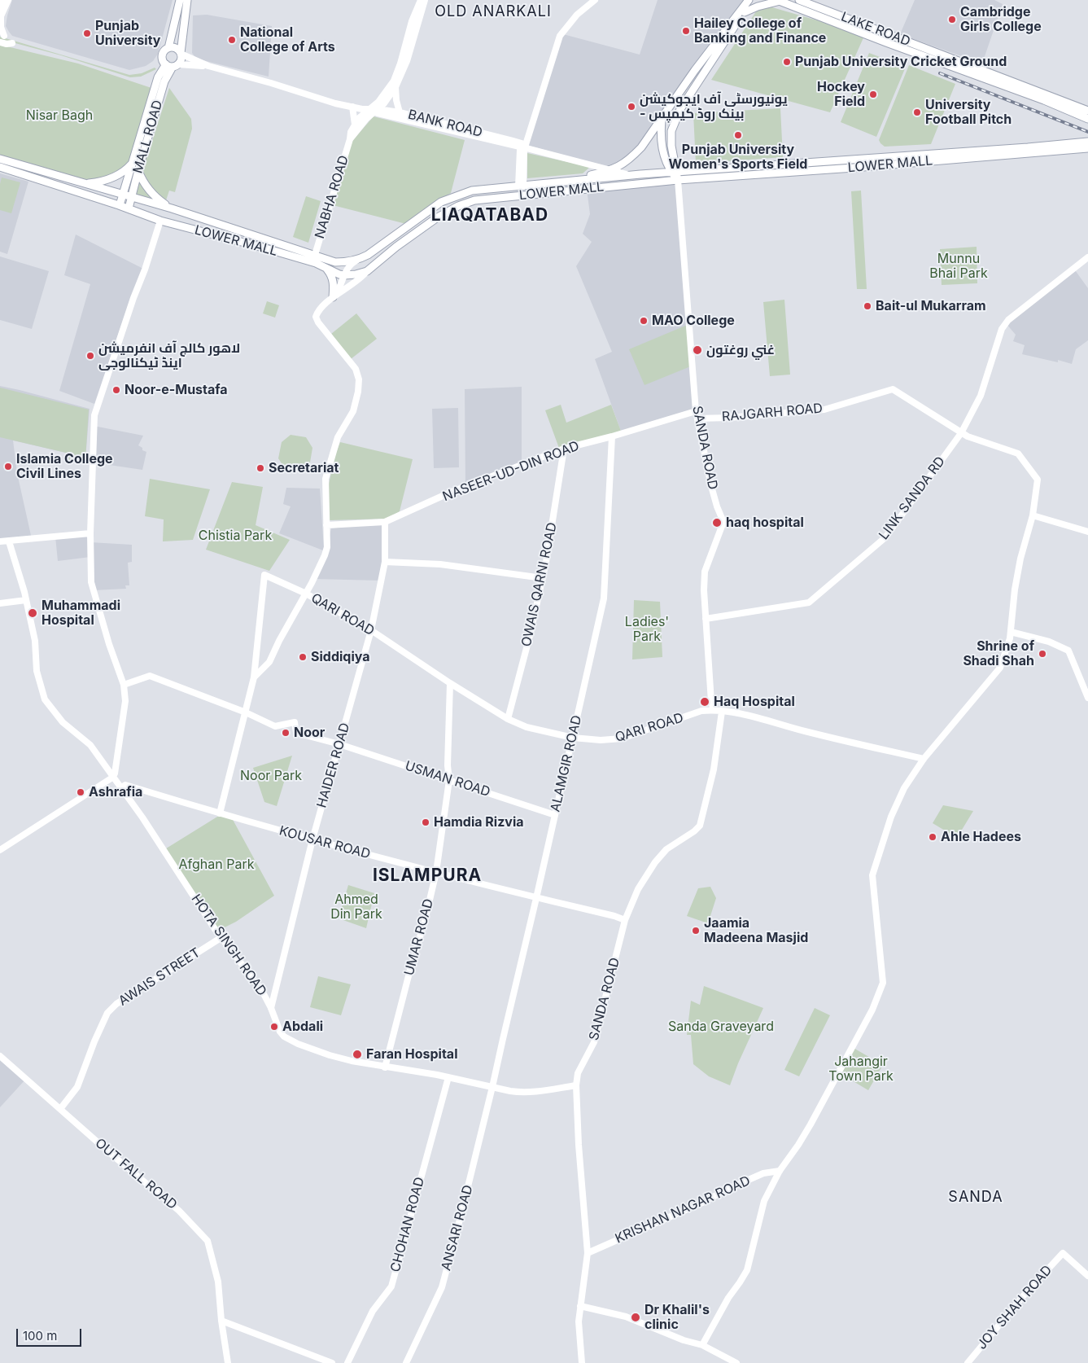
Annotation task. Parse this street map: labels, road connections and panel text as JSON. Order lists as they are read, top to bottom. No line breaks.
{"streets":{"main road":["LAKE ROAD","BANK ROAD","MALL ROAD","LOWER MALL","NABHA ROAD","RAJGARH ROAD","SANDA ROAD","NASEER-UD-DIN ROAD","LINK SANDA RD","OWAIS QARNI ROAD","QARI ROAD","ALAMGIR ROAD","HAIDER ROAD","USMAN ROAD","KOUSAR ROAD","UMAR ROAD","HOTA SINGH ROAD","AWAIS STREET","OUT FALL ROAD","KRISHAN NAGAR ROAD","CHOHAN ROAD","ANSARI ROAD","JOY SHAH ROAD"]},"crossings":[["BANK ROAD","MALL ROAD"],["BANK ROAD","LOWER MALL"],["BANK ROAD","NABHA ROAD"],["MALL ROAD","LOWER MALL"],["LOWER MALL","NABHA ROAD"],["LOWER MALL","SANDA ROAD"],["RAJGARH ROAD","SANDA ROAD"],["RAJGARH ROAD","LINK SANDA RD"],["SANDA ROAD","NASEER-UD-DIN ROAD"],["SANDA ROAD","LINK SANDA RD"],["SANDA ROAD","QARI ROAD"],["SANDA ROAD","KOUSAR ROAD"],["SANDA ROAD","HOTA SINGH ROAD"],["SANDA ROAD","KRISHAN NAGAR ROAD"],["NASEER-UD-DIN ROAD","OWAIS QARNI ROAD"],["NASEER-UD-DIN ROAD","ALAMGIR ROAD"],["NASEER-UD-DIN ROAD","HAIDER ROAD"],["OWAIS QARNI ROAD","QARI ROAD"],["QARI ROAD","ALAMGIR ROAD"],["QARI ROAD","HAIDER ROAD"],["QARI ROAD","UMAR ROAD"],["ALAMGIR ROAD","USMAN ROAD"],["ALAMGIR ROAD","KOUSAR ROAD"],["ALAMGIR ROAD","HOTA SINGH ROAD"],["ALAMGIR ROAD","ANSARI ROAD"],["HAIDER ROAD","USMAN ROAD"],["HAIDER ROAD","KOUSAR ROAD"],["HAIDER ROAD","HOTA SINGH ROAD"],["USMAN ROAD","UMAR ROAD"],["KOUSAR ROAD","UMAR ROAD"],["KOUSAR ROAD","HOTA SINGH ROAD"],["UMAR ROAD","HOTA SINGH ROAD"],["HOTA SINGH ROAD","AWAIS STREET"],["HOTA SINGH ROAD","CHOHAN ROAD"],["HOTA SINGH ROAD","ANSARI ROAD"],["AWAIS STREET","OUT FALL ROAD"]],"districts":["OLD ANARKALI","LIAQATABAD","ISLAMPURA","SANDA"],"parks":["Nisar Bagh","Munnu Bhai Park","Chistia Park","Ladies' Park","Noor Park","Afghan Park","Ahmed Din Park","Sanda Graveyard","Jahangir Town Park"],"places":["Cambridge Girls College","Hailey College of Banking and Finance","Punjab University","National College of Arts","Punjab University Cricket Ground","Hockey Field","یونیورسٹی آف ایجوکیشن - بینک روڈ کیمپس","University Football Pitch","Punjab University Women's Sports Field","Bait-ul Mukarram","MAO College","غني روغتون","لاھور کالج آف انفرمیشن اینڈ ٹیکنالوجی","Noor-e-Mustafa","Islamia College Civil Lines","Secretariat","haq hospital","Muhammadi Hospital","Shrine of Shadi Shah","Siddiqiya","Haq Hospital","Noor","Ashrafia","Hamdia Rizvia","Ahle Hadees","Jaamia Madeena Masjid","Abdali","Faran Hospital","Dr Khalil's clinic"],"scale_bar":"100 m"}
